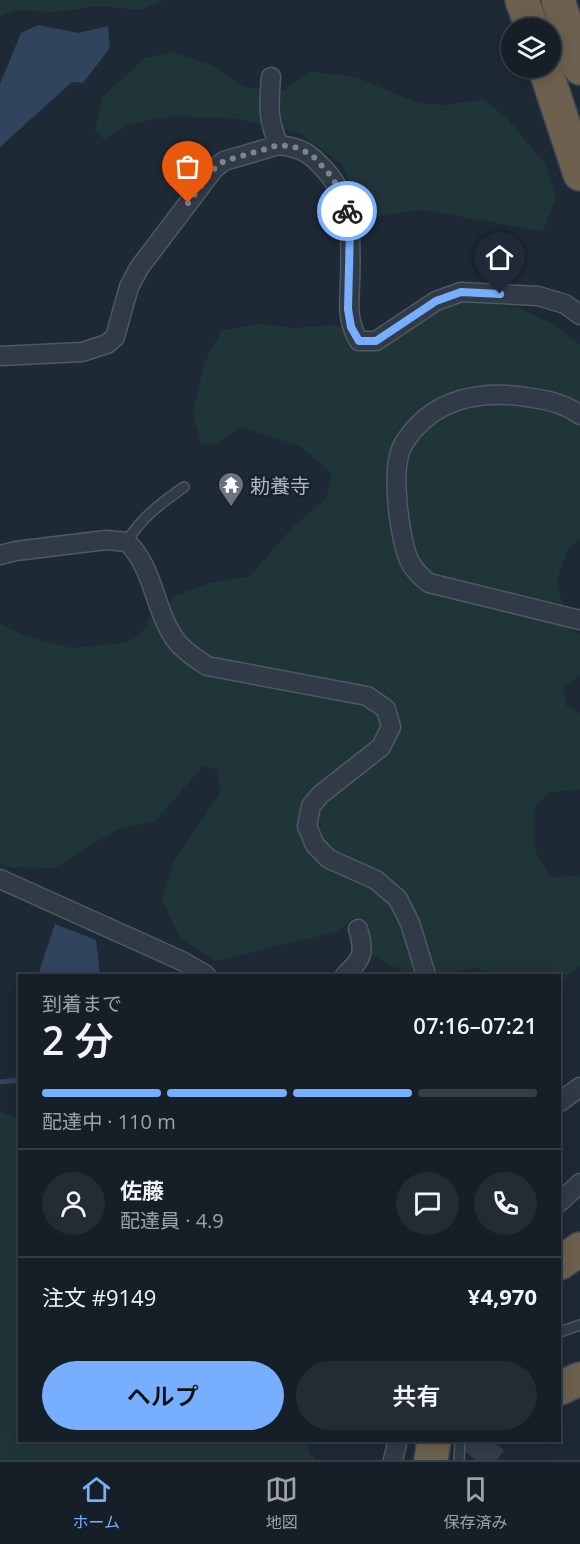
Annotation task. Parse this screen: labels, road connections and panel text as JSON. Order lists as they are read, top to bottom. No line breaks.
{"places":{"temple":["勅養寺"]},"page":{"heading":["2 分","到着まで","07:16–07:21"],"panel":["佐藤","配達員 · 4.9","注文 #9149","¥4,970"],"bar":"配達中 · 110 m","buttons":["ヘルプ","共有"],"tabs":["ホーム","地図","保存済み"]}}
